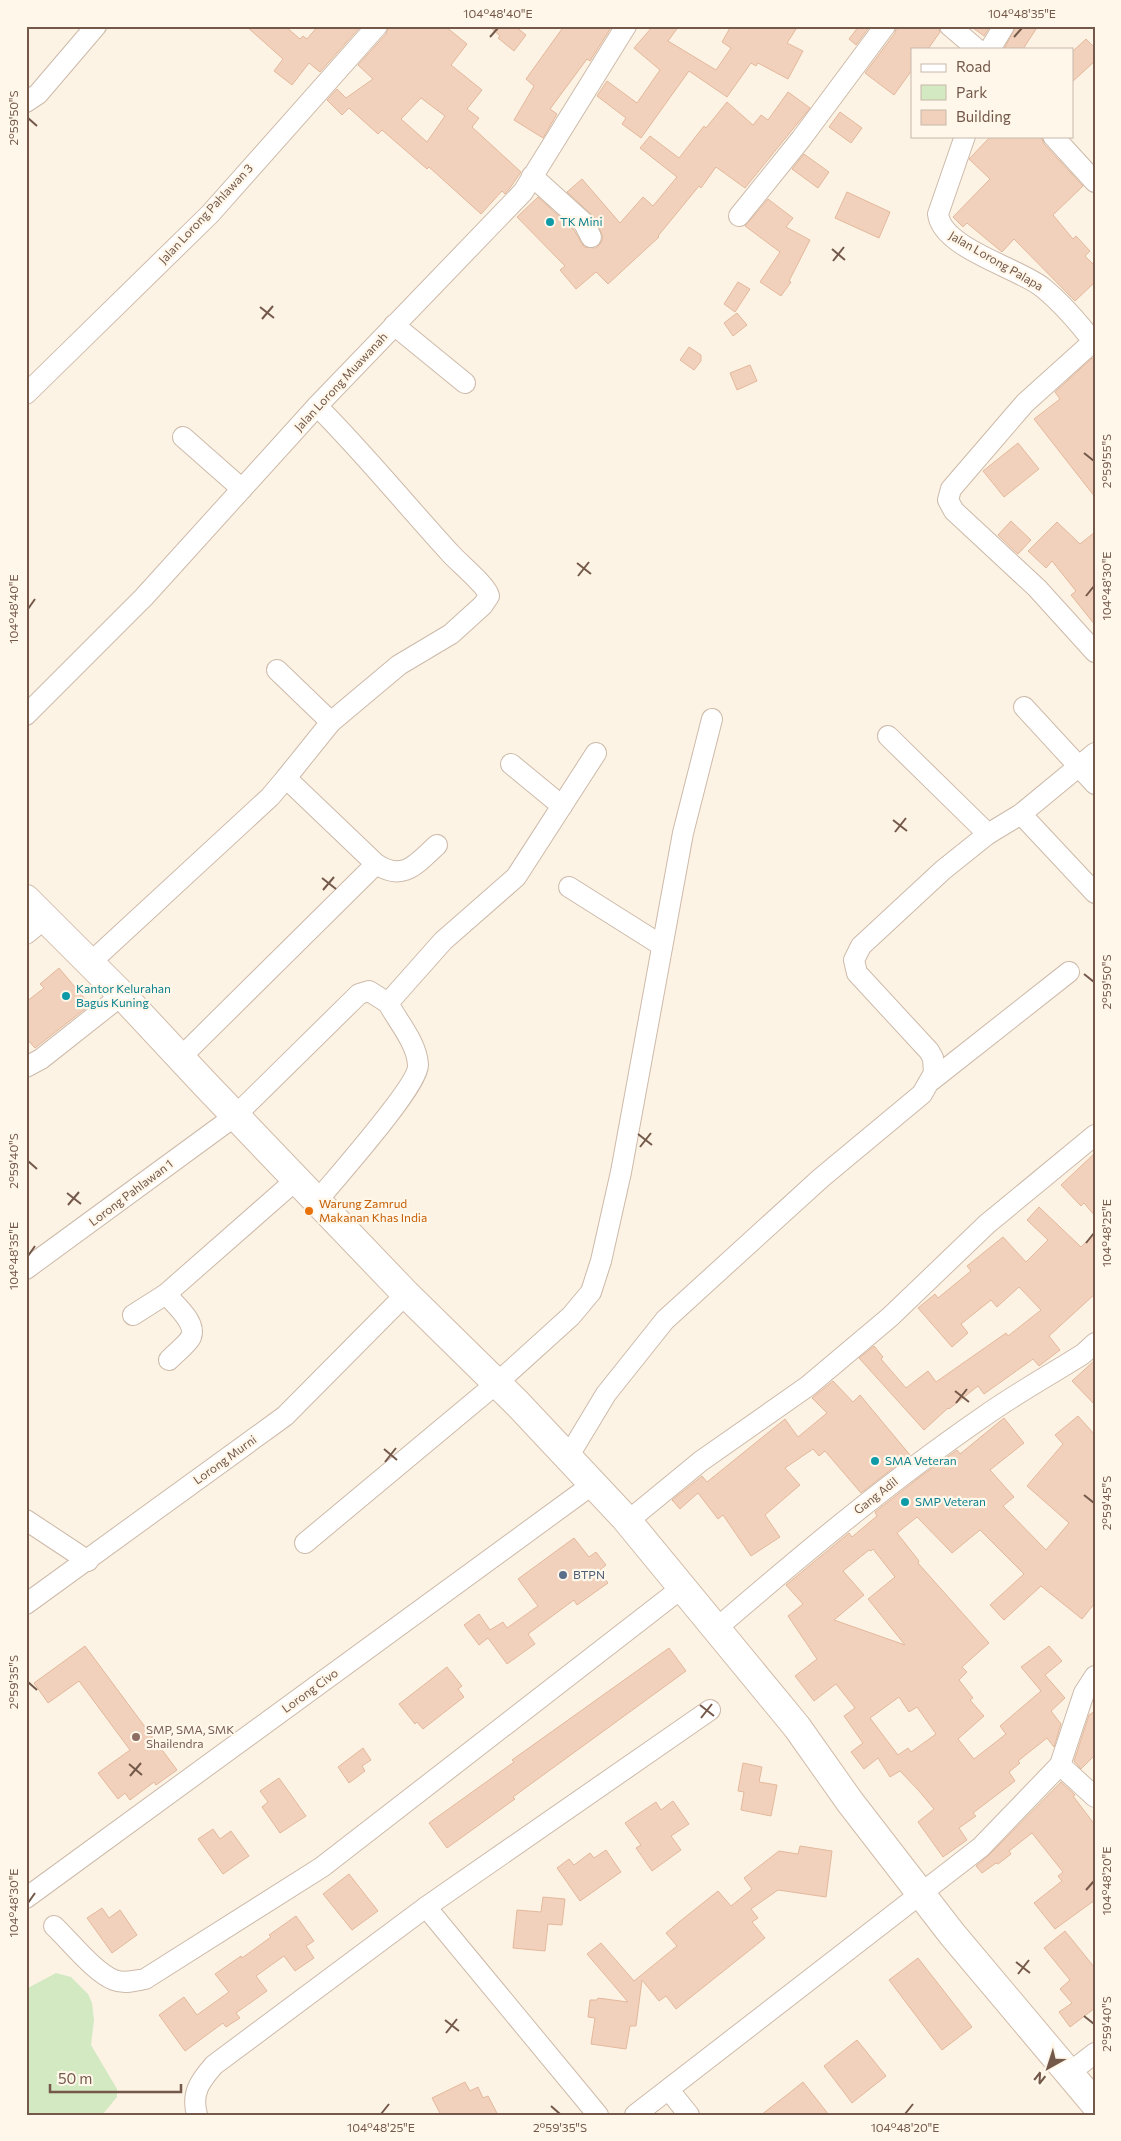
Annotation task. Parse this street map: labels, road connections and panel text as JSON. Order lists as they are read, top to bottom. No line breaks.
{"streets":{"street":["Jalan Lorong Pahlawan 3","Jalan Lorong Palapa","Jalan Lorong Muawanah","Lorong Pahlawan 1","Lorong Murni","Gang Adil","Lorong Civo"]},"places":["TK Mini","Kantor Kelurahan Bagus Kuning","Warung Zamrud Makanan Khas India","SMA Veteran","SMP Veteran","BTPN","SMP, SMA, SMK Shailendra"],"legend":["Road","Park","Building"],"scale_bar":"50 m","north":"bottom left","coordinates":["104°48'40\"E","104°48'35\"E","2°59'50\"S","2°59'55\"S","104°48'30\"E","2°59'40\"S","104°48'25\"E","2°59'45\"S","2°59'35\"S","104°48'20\"E"]}
